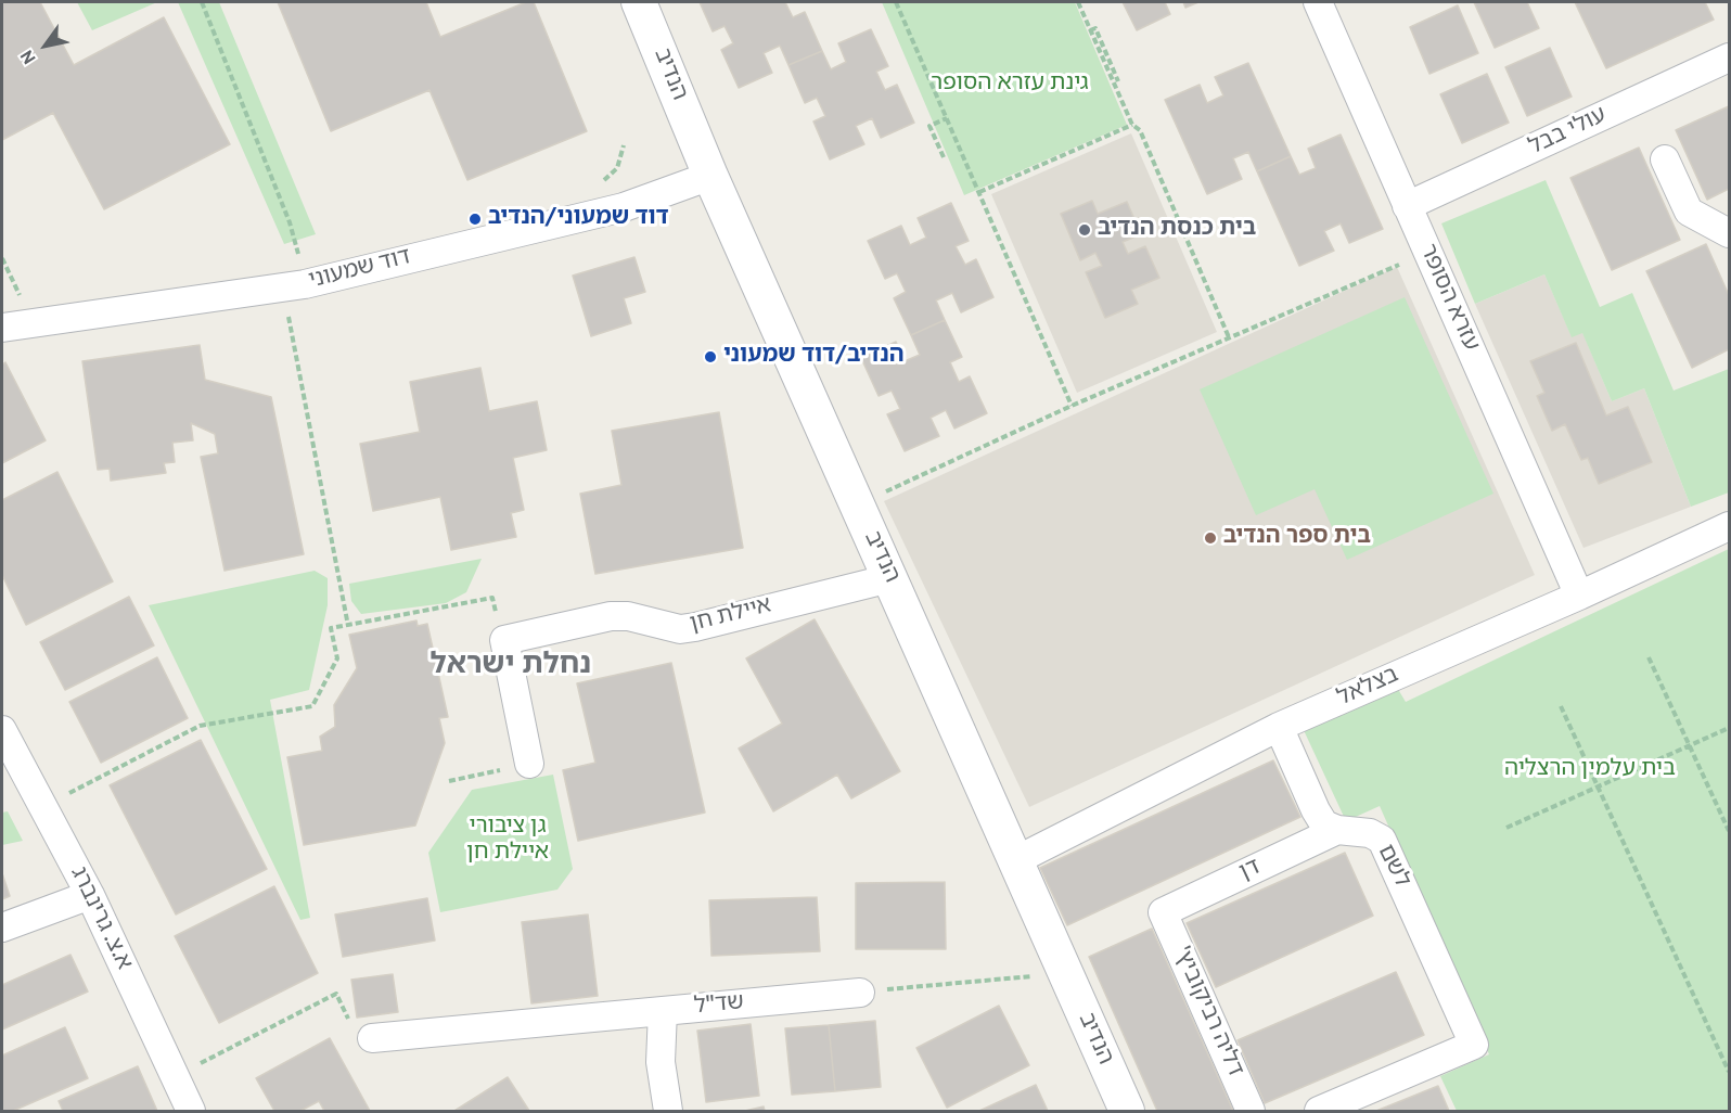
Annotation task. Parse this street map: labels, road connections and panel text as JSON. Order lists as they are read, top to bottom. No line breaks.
{"streets":{"street":["הנדיב","עולי בבל","דוד שמעוני","עזרא הסופר","איילת חן","בצלאל","לשם","דן","א.צ. גרינברג","שד\"ל","'דליה רביקוביץ"]},"crossings":[["הנדיב","דוד שמעוני"],["הנדיב","איילת חן"],["הנדיב","בצלאל"],["עולי בבל","עזרא הסופר"],["עזרא הסופר","בצלאל"],["לשם","דן"],["דן","'דליה רביקוביץ"]],"districts":["נחלת ישראל"],"parks":["גינת עזרא הסופר","בית עלמין הרצליה","גן ציבורי איילת חן"],"places":["דוד שמעוני/הנדיב","בית כנסת הנדיב","הנדיב/דוד שמעוני","בית ספר הנדיב"],"north":"bottom left"}
